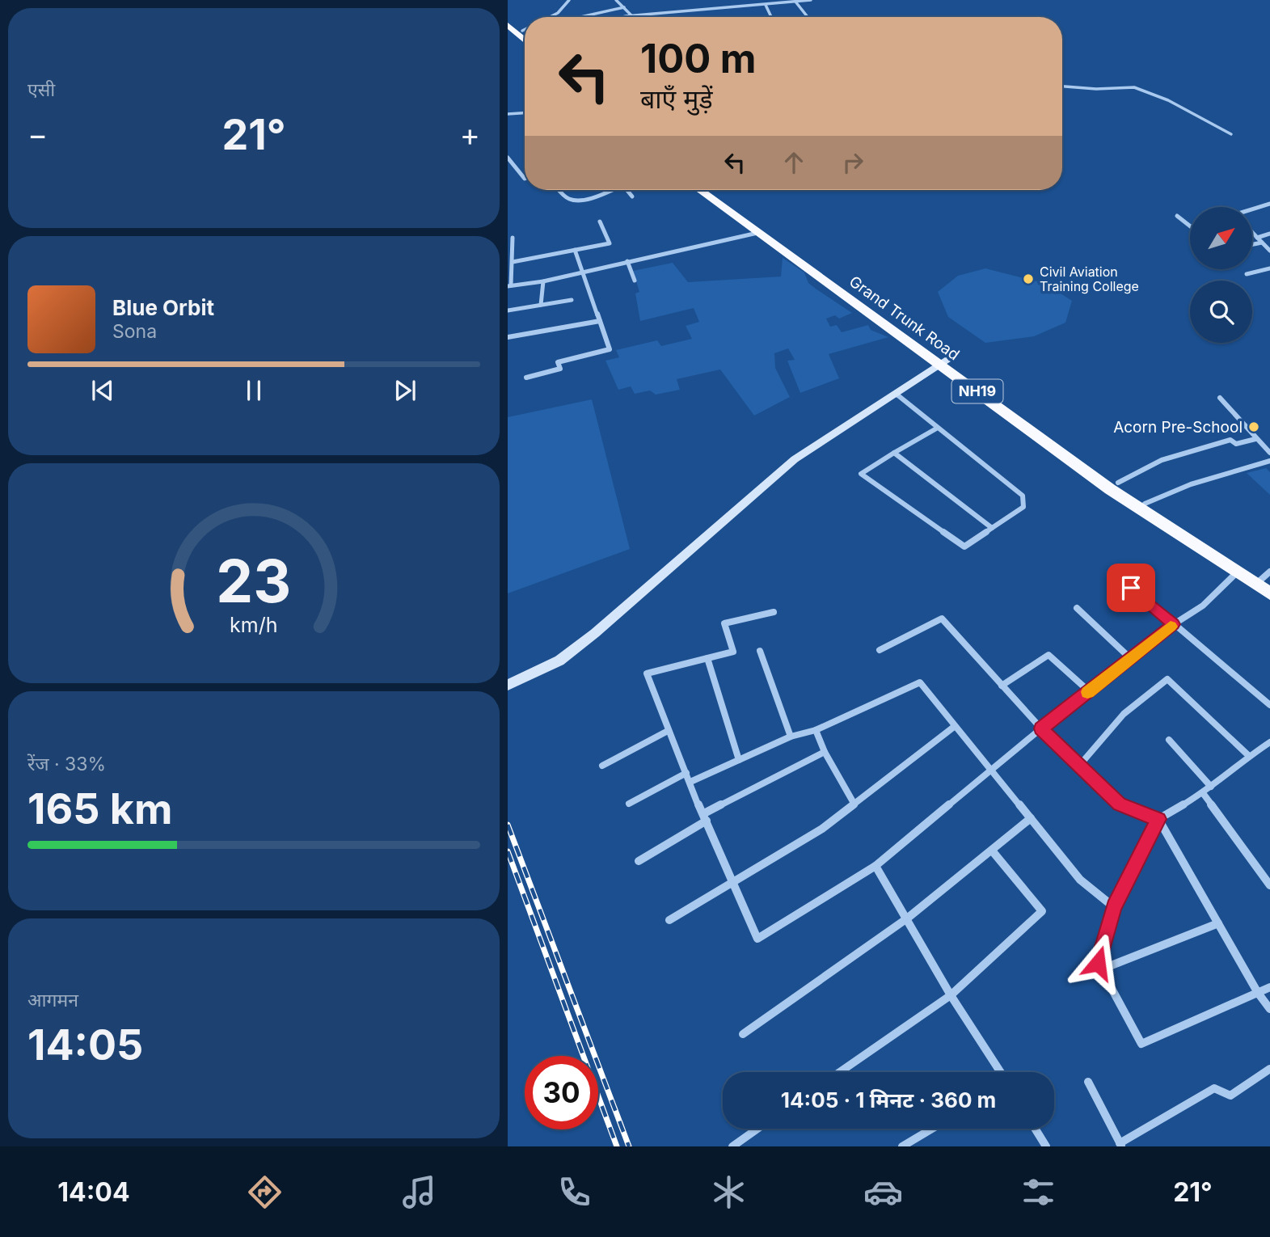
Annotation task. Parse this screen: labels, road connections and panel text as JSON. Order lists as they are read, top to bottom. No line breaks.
{"streets":{"highway":["Grand Trunk Road","NH19"]},"places":["Civil Aviation Training College","Acorn Pre-School"],"north":"top right","page":{"tile":["एसी",["रेंज · 33%","165 km"],["आगमन","14:05"]],"turn":["100 m","बाएँ मुड़ें"],"heat":["−","21°","+"],"song":["Blue Orbit","Sona"],"limit":"30","trip":"14:05 · 1 मिनट · 360 m","tabs":["14:04","21°"],"gauge":["23","km/h"]}}
